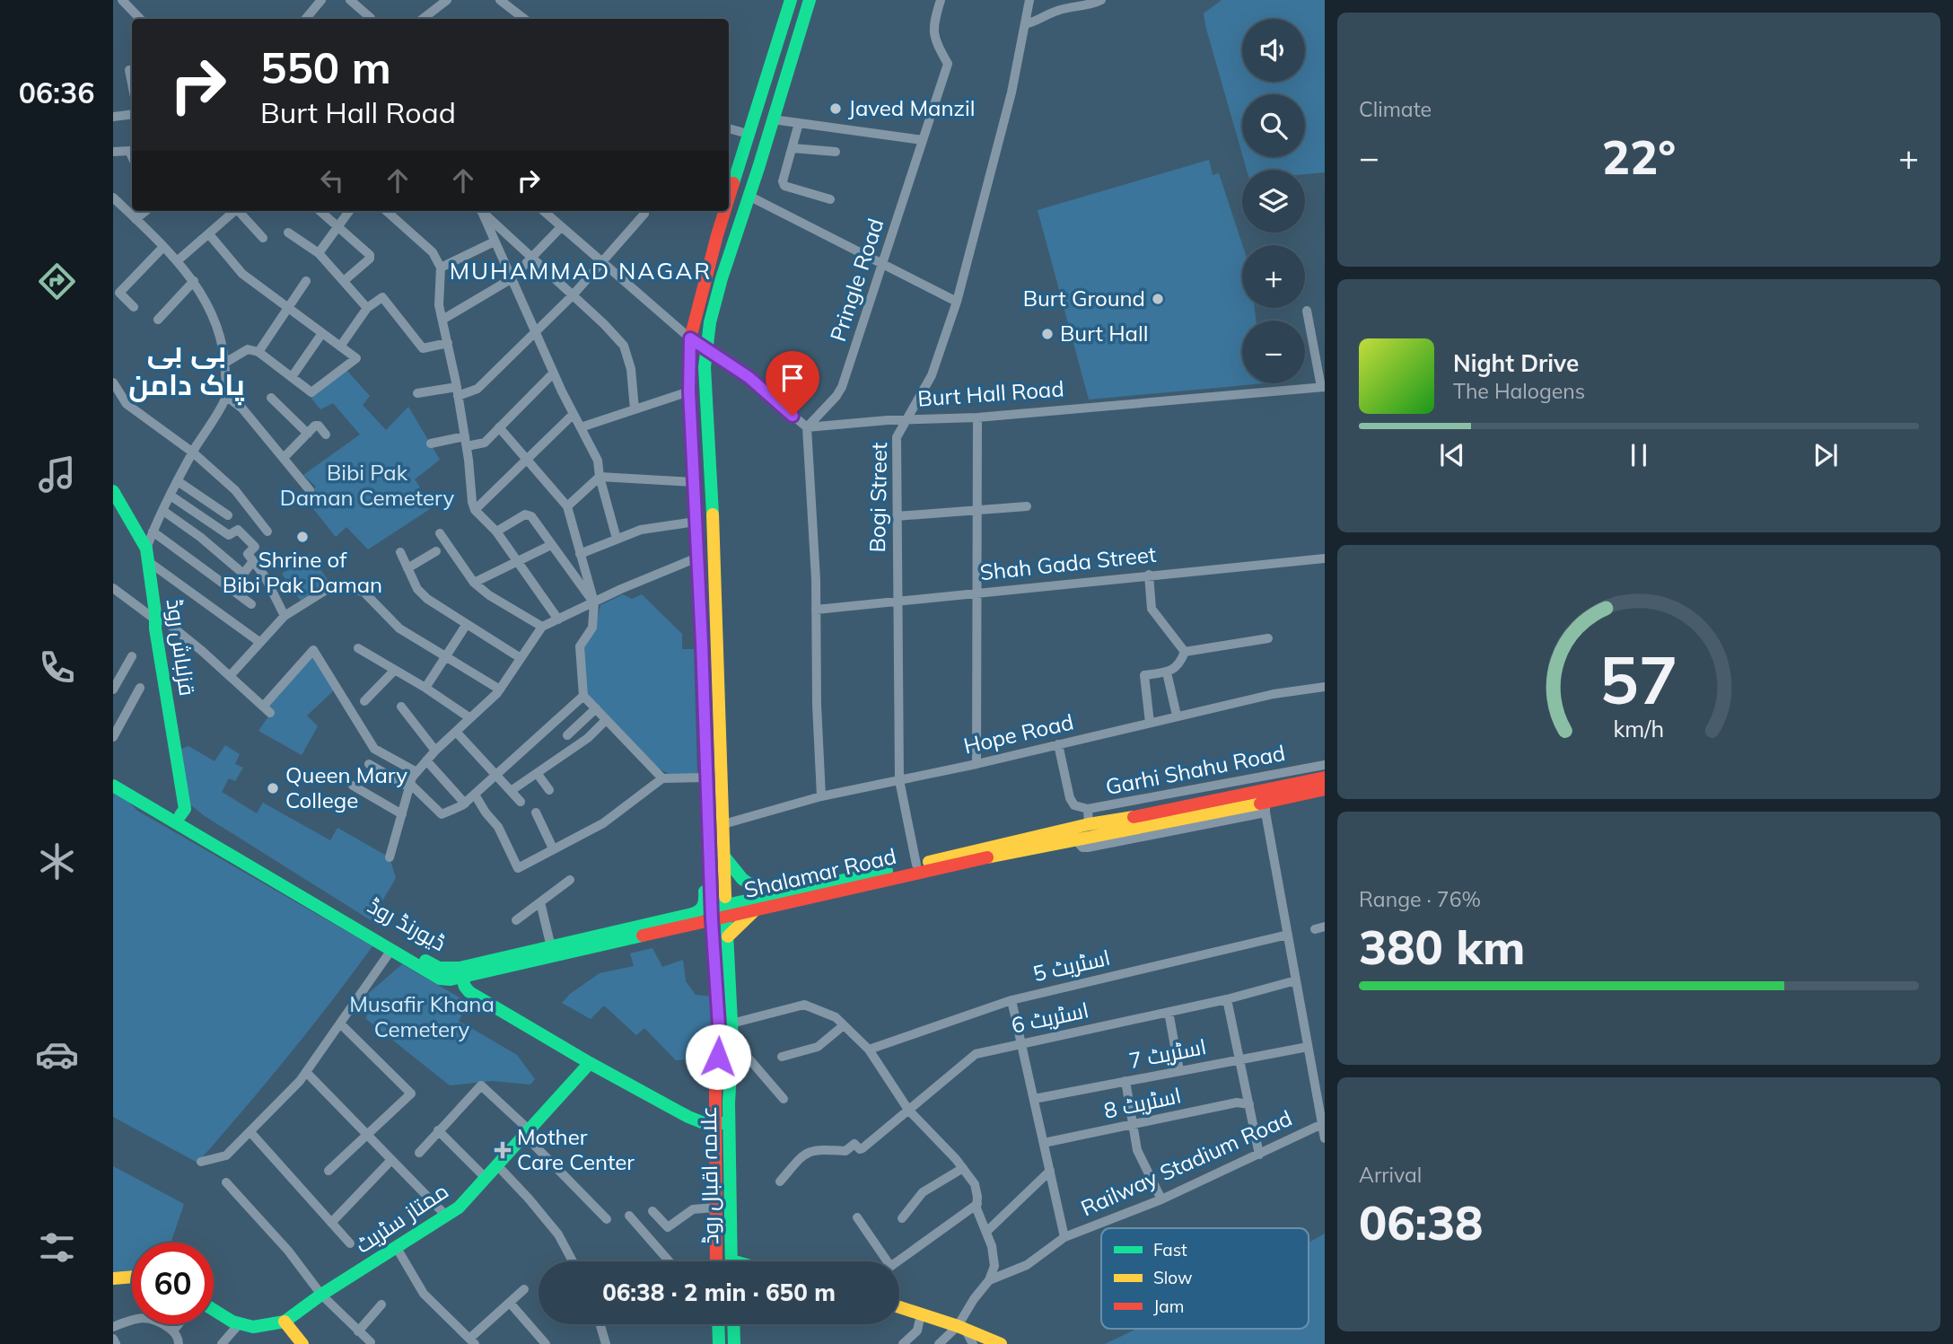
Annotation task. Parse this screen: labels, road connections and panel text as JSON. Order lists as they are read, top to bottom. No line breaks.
{"streets":{"main road":["قزلباش روڈ","Shalamar Road","ڈیورنڈ روڈ","علامہ اقبال روڈ","ممتاز سٹریٹ"],"street":["Pringle Road","Burt Hall Road","Bogi Street","Shah Gada Street","Hope Road","Garhi Shahu Road","اسٹریٹ 5","اسٹریٹ 6","اسٹریٹ 7","اسٹریٹ 8","Railway Stadium Road"]},"crossings":[["Pringle Road","Burt Hall Road"],["Burt Hall Road","Bogi Street"],["Bogi Street","Shah Gada Street"],["Bogi Street","Hope Road"],["Bogi Street","Shalamar Road"],["قزلباش روڈ","ڈیورنڈ روڈ"],["Hope Road","علامہ اقبال روڈ"],["Garhi Shahu Road","Shalamar Road"],["Garhi Shahu Road","Railway Stadium Road"],["Shalamar Road","ڈیورنڈ روڈ"],["Shalamar Road","علامہ اقبال روڈ"],["ڈیورنڈ روڈ","علامہ اقبال روڈ"],["ڈیورنڈ روڈ","ممتاز سٹریٹ"],["اسٹریٹ 5","Railway Stadium Road"],["اسٹریٹ 6","Railway Stadium Road"],["اسٹریٹ 7","Railway Stadium Road"]],"districts":["MUHAMMAD NAGAR","بی بی پاک دامن"],"parks":["Bibi Pak Daman Cemetery","Musafir Khana Cemetery"],"places":{"other":["Javed Manzil","Burt Ground","Burt Hall","Shrine of Bibi Pak Daman","Queen Mary College"],"health":["Mother Care Center"]},"legend":["Fast","Slow","Jam"],"page":{"tabs":"06:36","tile":["Climate",["Range · 76%","380 km"],["Arrival","06:38"]],"map_buttons":["+","−"],"turn":["550 m","Burt Hall Road"],"heat":["−","22°","+"],"song":["Night Drive","The Halogens"],"limit":"60","trip":"06:38 · 2 min · 650 m","gauge":["57","km/h"]}}
